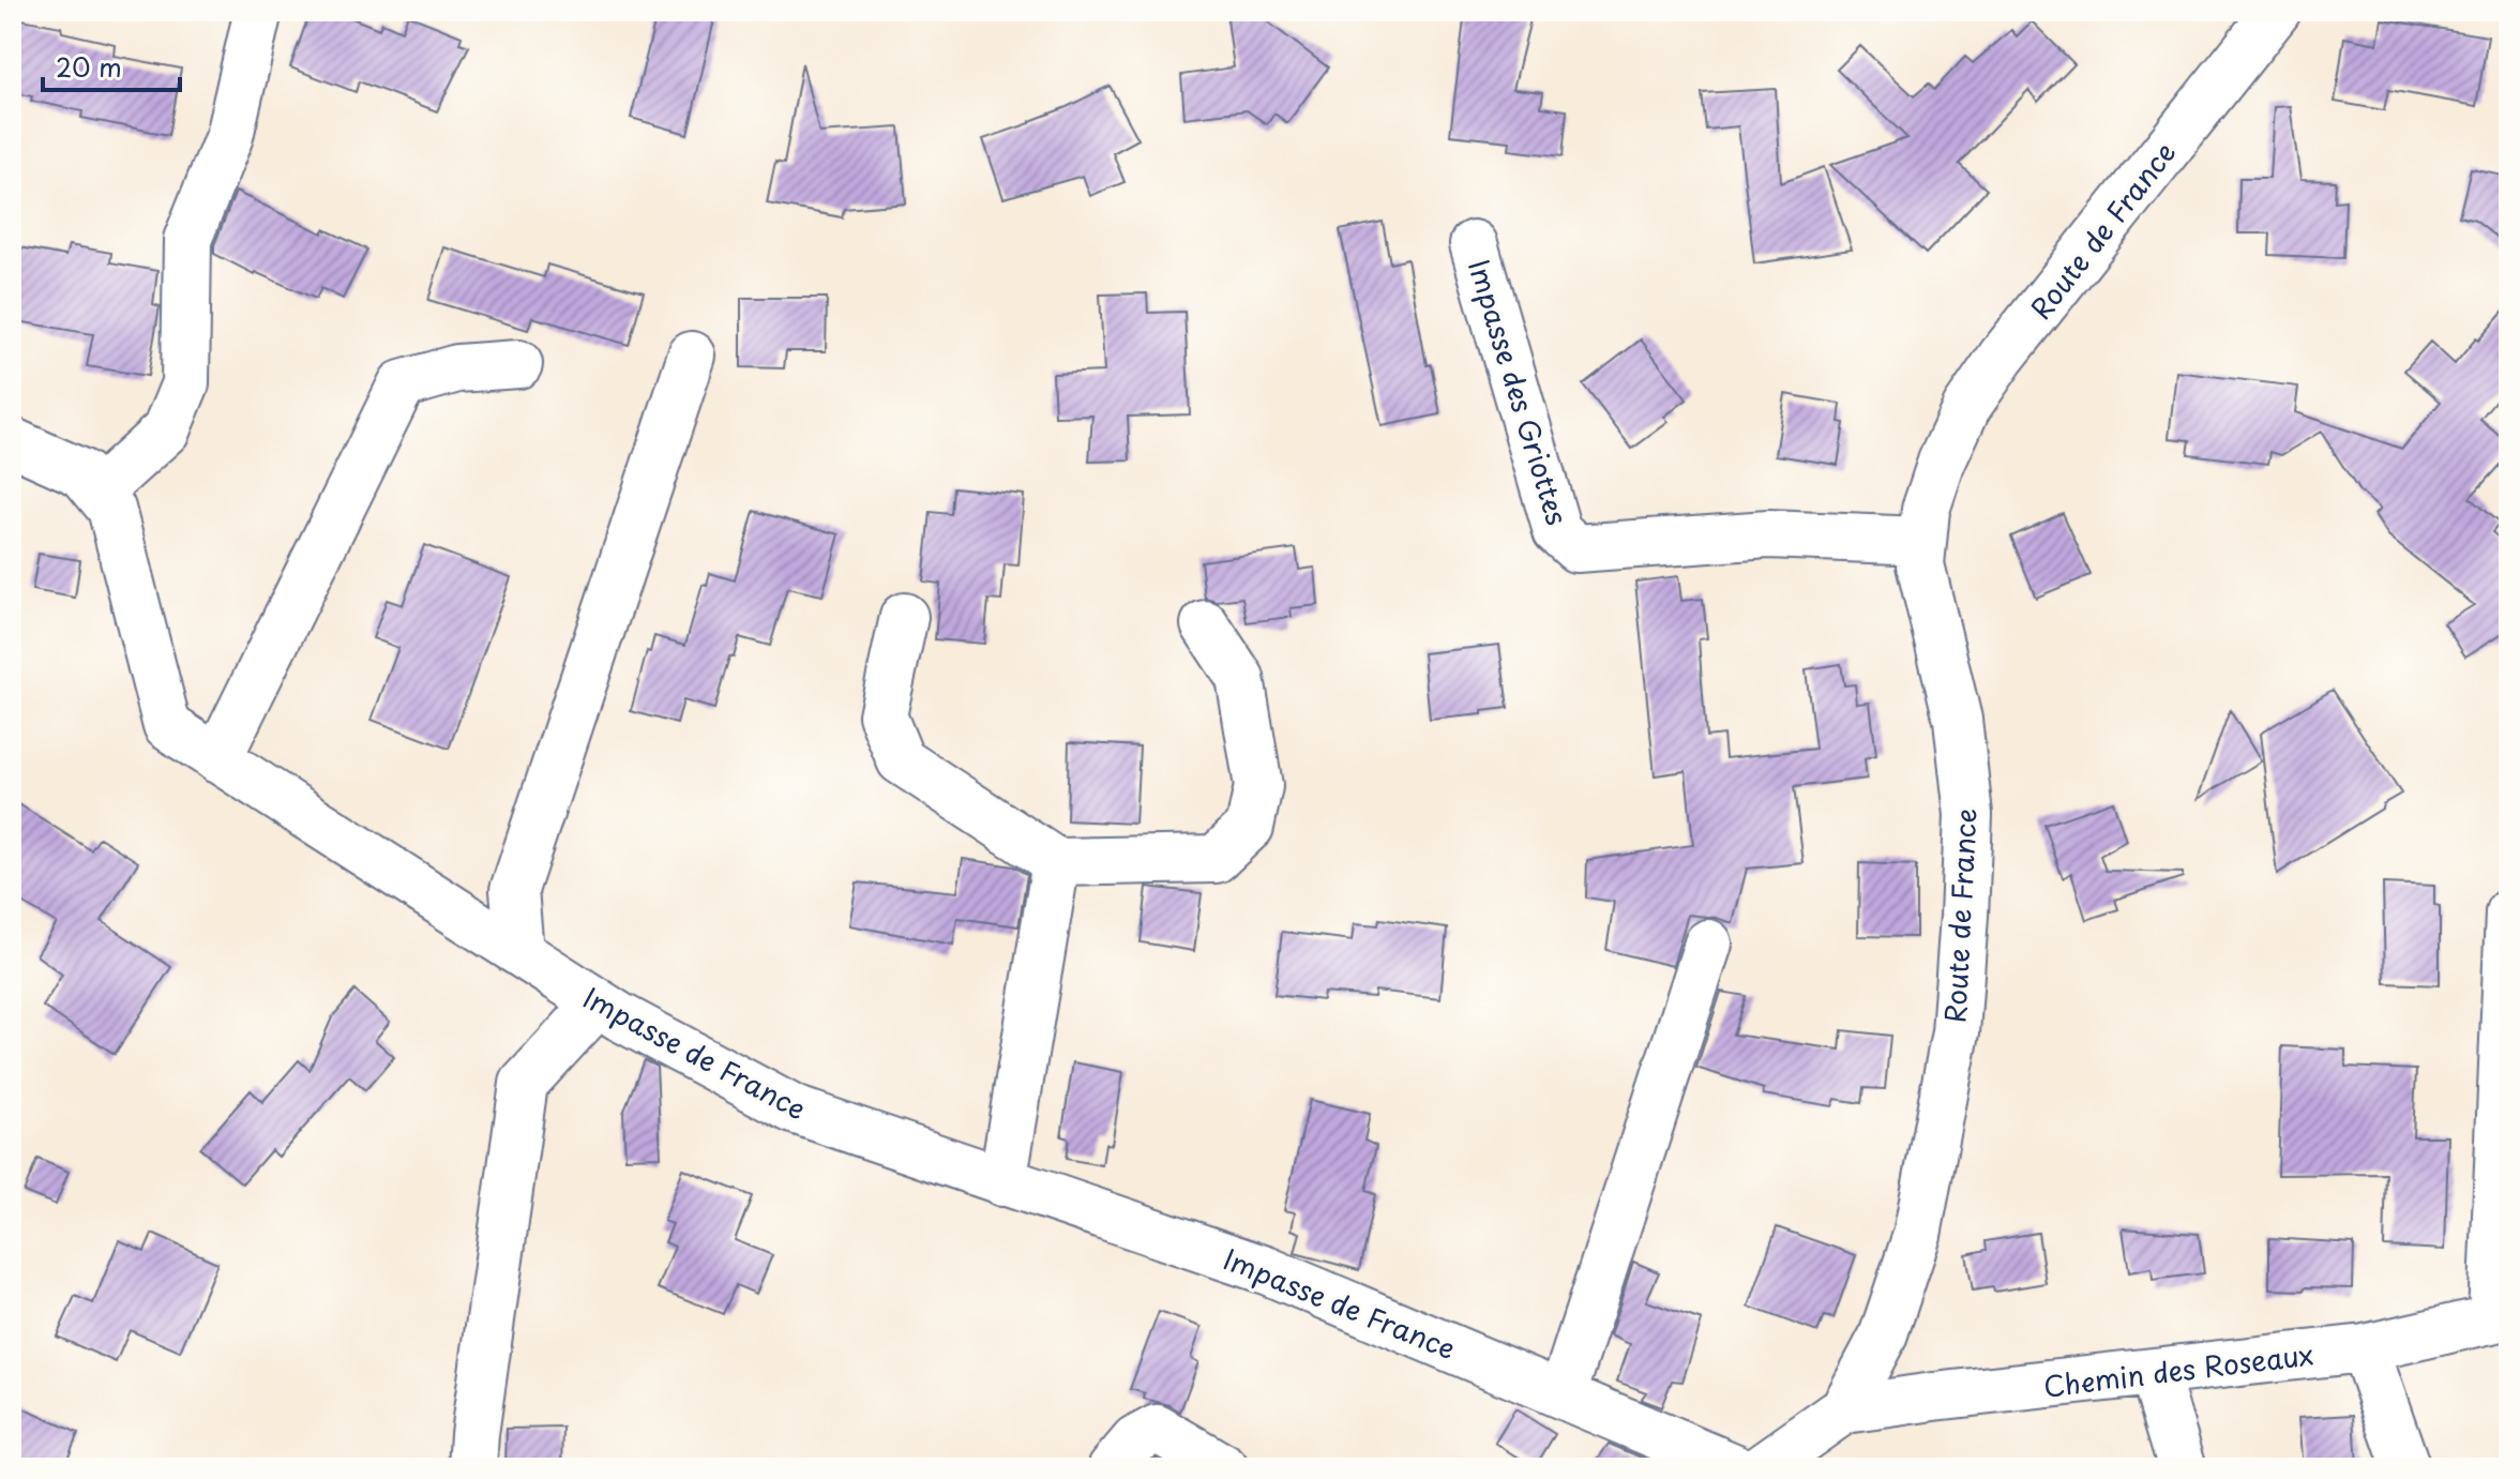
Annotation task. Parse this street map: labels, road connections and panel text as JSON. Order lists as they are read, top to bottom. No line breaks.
{"streets":{"street":["Route de France","Impasse des Griottes","Impasse de France","Chemin des Roseaux"]},"crossings":[["Route de France","Impasse des Griottes"],["Route de France","Chemin des Roseaux"]],"scale_bar":"20 m"}
